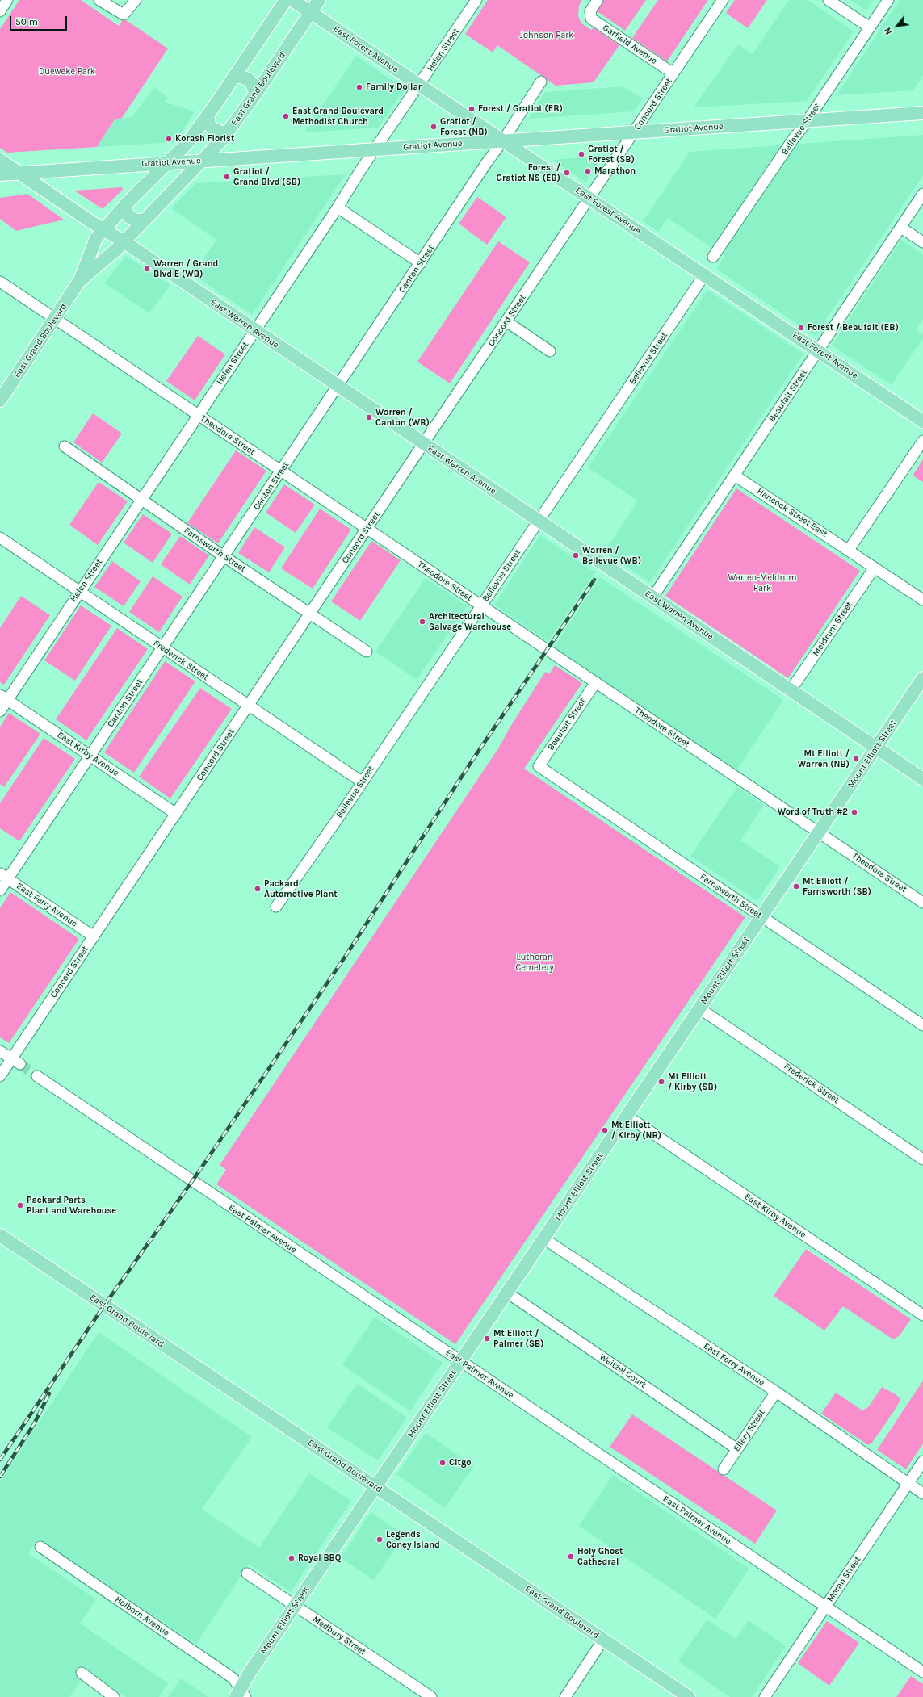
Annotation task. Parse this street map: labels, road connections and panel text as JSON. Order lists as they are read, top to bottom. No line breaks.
{"streets":{"main road":["East Forest Avenue","East Grand Boulevard","Gratiot Avenue","East Warren Avenue","Mount Elliott Street"],"street":["Garfield Avenue","Helen Street","Concord Street","Bellevue Street","Canton Street","Beaufait Street","Theodore Street","Hancock Street East","Farnsworth Street","Meldrum Street","Frederick Street","East Kirby Avenue","East Ferry Avenue","East Palmer Avenue","Weitzel Court","Ellery Street","Moran Street","Holborn Avenue","Medbury Street"]},"crossings":[["Garfield Avenue","Concord Street"],["East Forest Avenue","Helen Street"],["East Forest Avenue","East Grand Boulevard"],["East Forest Avenue","Concord Street"],["East Forest Avenue","Gratiot Avenue"],["East Forest Avenue","Bellevue Street"],["East Forest Avenue","Canton Street"],["East Forest Avenue","Beaufait Street"],["Helen Street","Gratiot Avenue"],["Helen Street","East Warren Avenue"],["Helen Street","Theodore Street"],["Helen Street","Farnsworth Street"],["Helen Street","Frederick Street"],["Helen Street","East Kirby Avenue"],["East Grand Boulevard","Gratiot Avenue"],["East Grand Boulevard","East Warren Avenue"],["East Grand Boulevard","Theodore Street"],["East Grand Boulevard","Mount Elliott Street"],["Concord Street","Gratiot Avenue"],["Concord Street","East Warren Avenue"],["Concord Street","Theodore Street"],["Concord Street","Farnsworth Street"],["Concord Street","Frederick Street"],["Concord Street","East Kirby Avenue"],["Concord Street","East Ferry Avenue"],["Gratiot Avenue","Bellevue Street"],["Gratiot Avenue","Canton Street"],["Gratiot Avenue","East Warren Avenue"],["Bellevue Street","East Warren Avenue"],["Bellevue Street","Theodore Street"],["Bellevue Street","Frederick Street"],["Canton Street","East Warren Avenue"],["Canton Street","Theodore Street"],["Canton Street","Farnsworth Street"],["Canton Street","Frederick Street"],["Canton Street","East Kirby Avenue"],["Canton Street","East Ferry Avenue"],["East Warren Avenue","Beaufait Street"],["East Warren Avenue","Meldrum Street"],["East Warren Avenue","Mount Elliott Street"],["Beaufait Street","Theodore Street"],["Beaufait Street","Hancock Street East"],["Beaufait Street","Farnsworth Street"],["Theodore Street","Mount Elliott Street"],["Hancock Street East","Meldrum Street"],["Farnsworth Street","Mount Elliott Street"],["Frederick Street","Mount Elliott Street"],["East Kirby Avenue","Mount Elliott Street"],["Mount Elliott Street","East Ferry Avenue"],["Mount Elliott Street","East Palmer Avenue"],["Mount Elliott Street","Weitzel Court"],["Mount Elliott Street","Holborn Avenue"],["Mount Elliott Street","Medbury Street"],["East Ferry Avenue","Ellery Street"],["East Ferry Avenue","Moran Street"],["East Palmer Avenue","Moran Street"],["Weitzel Court","Ellery Street"]],"parks":["Johnson Park","Dueweke Park","Warren-Meldrum Park","Lutheran Cemetery"],"places":["Family Dollar","Forest / Gratiot (EB)","East Grand Boulevard Methodist Church","Gratiot / Forest (NB)","Korash Florist","Gratiot / Forest (SB)","Marathon","Forest / Gratiot NS (EB)","Gratiot / Grand Blvd (SB)","Warren / Grand Blvd E (WB)","Forest / Beaufait (EB)","Warren / Canton (WB)","Warren / Bellevue (WB)","Architectural Salvage Warehouse","Mt Elliott / Warren (NB)","Word of Truth #2","Mt Elliott / Farnsworth (SB)","Packard Automotive Plant","Mt Elliott / Kirby (SB)","Mt Elliott / Kirby (NB)","Packard Parts Plant and Warehouse","Mt Elliott / Palmer (SB)","Citgo","Legends Coney Island","Holy Ghost Cathedral","Royal BBQ"],"scale_bar":"50 m","north":"bottom left"}
